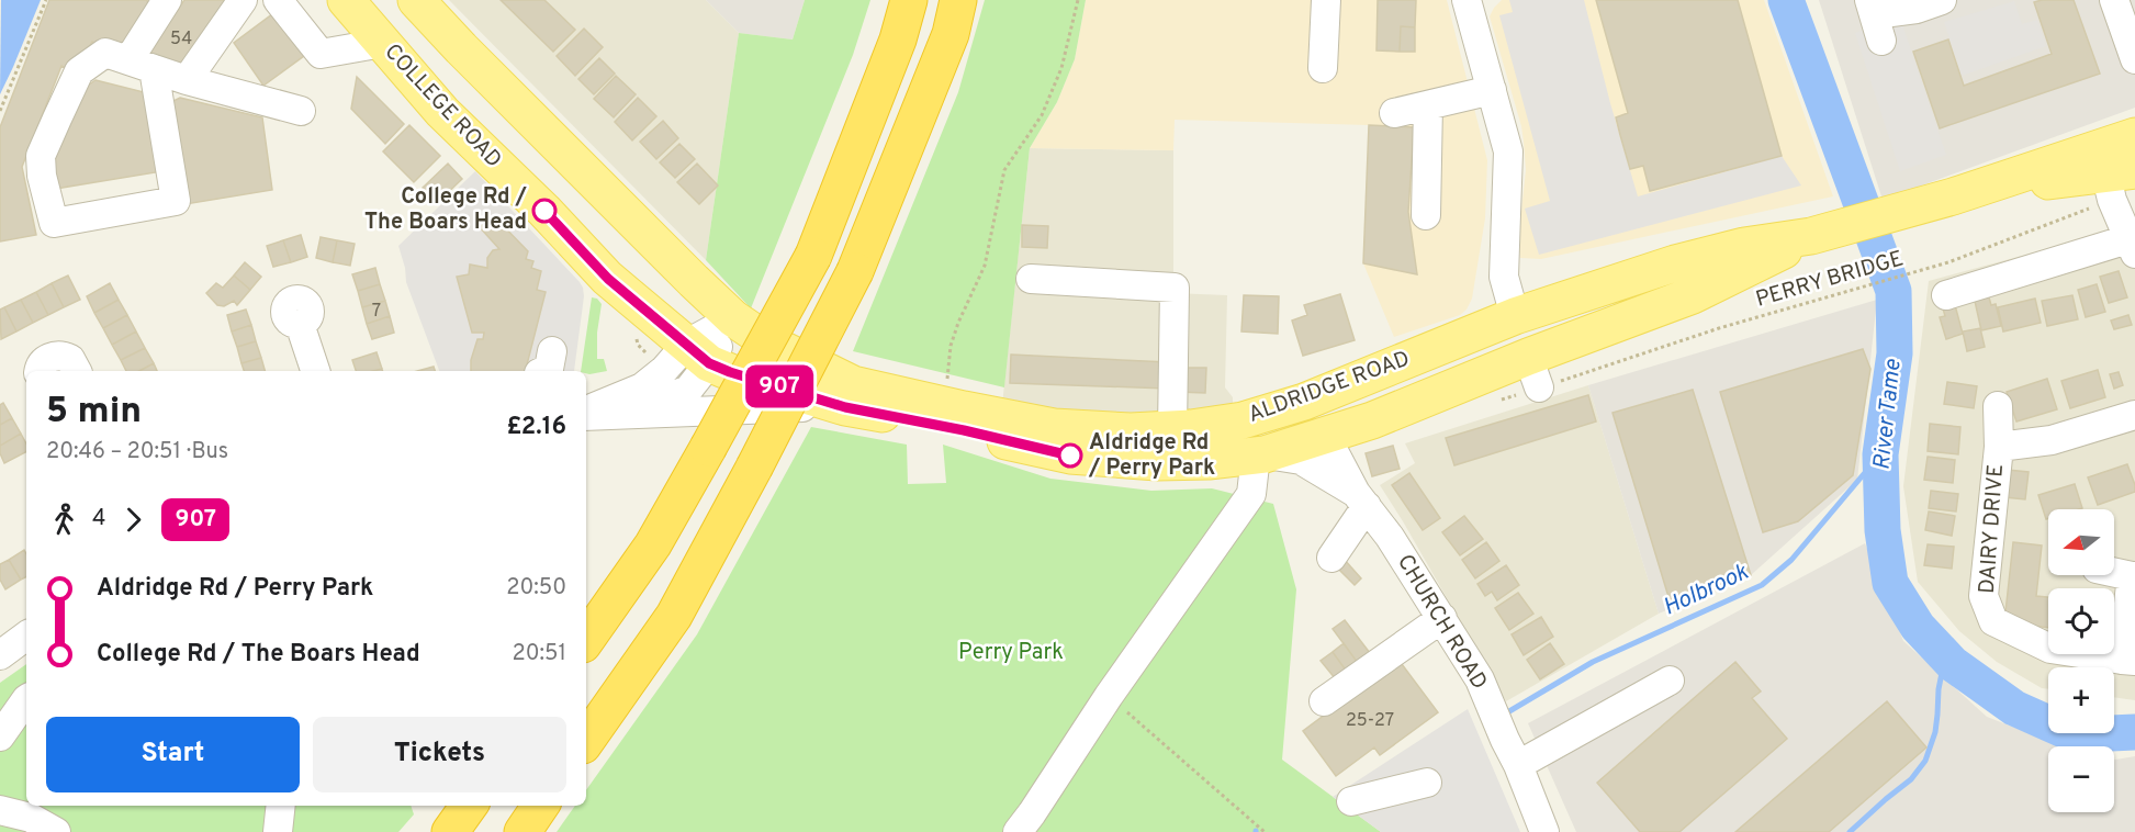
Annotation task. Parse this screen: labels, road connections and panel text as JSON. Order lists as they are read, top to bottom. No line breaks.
{"streets":{"main road":["COLLEGE ROAD","ALDRIDGE ROAD"],"street":["DAIRY DRIVE","CHURCH ROAD"],"path":["PERRY BRIDGE"]},"crossings":[["COLLEGE ROAD","ALDRIDGE ROAD"],["PERRY BRIDGE","ALDRIDGE ROAD"],["ALDRIDGE ROAD","CHURCH ROAD"]],"water":["River Tame","Holbrook"],"parks":["Perry Park"],"places":["College Rd / The Boars Head","Aldridge Rd / Perry Park"],"lines":["bus line 907"],"house_numbers":["54","7","25-27"],"north":"left","page":{"on_map":"907","heading":["5 min","20:46 – 20:51 · Bus","£2.16"],"legs":["4","907"],"map_buttons":["+","−"],"list":[{"name":"Aldridge Rd / Perry Park","value":"20:50"},{"name":"College Rd / The Boars Head","value":"20:51"}],"buttons":["Start","Tickets"]}}
